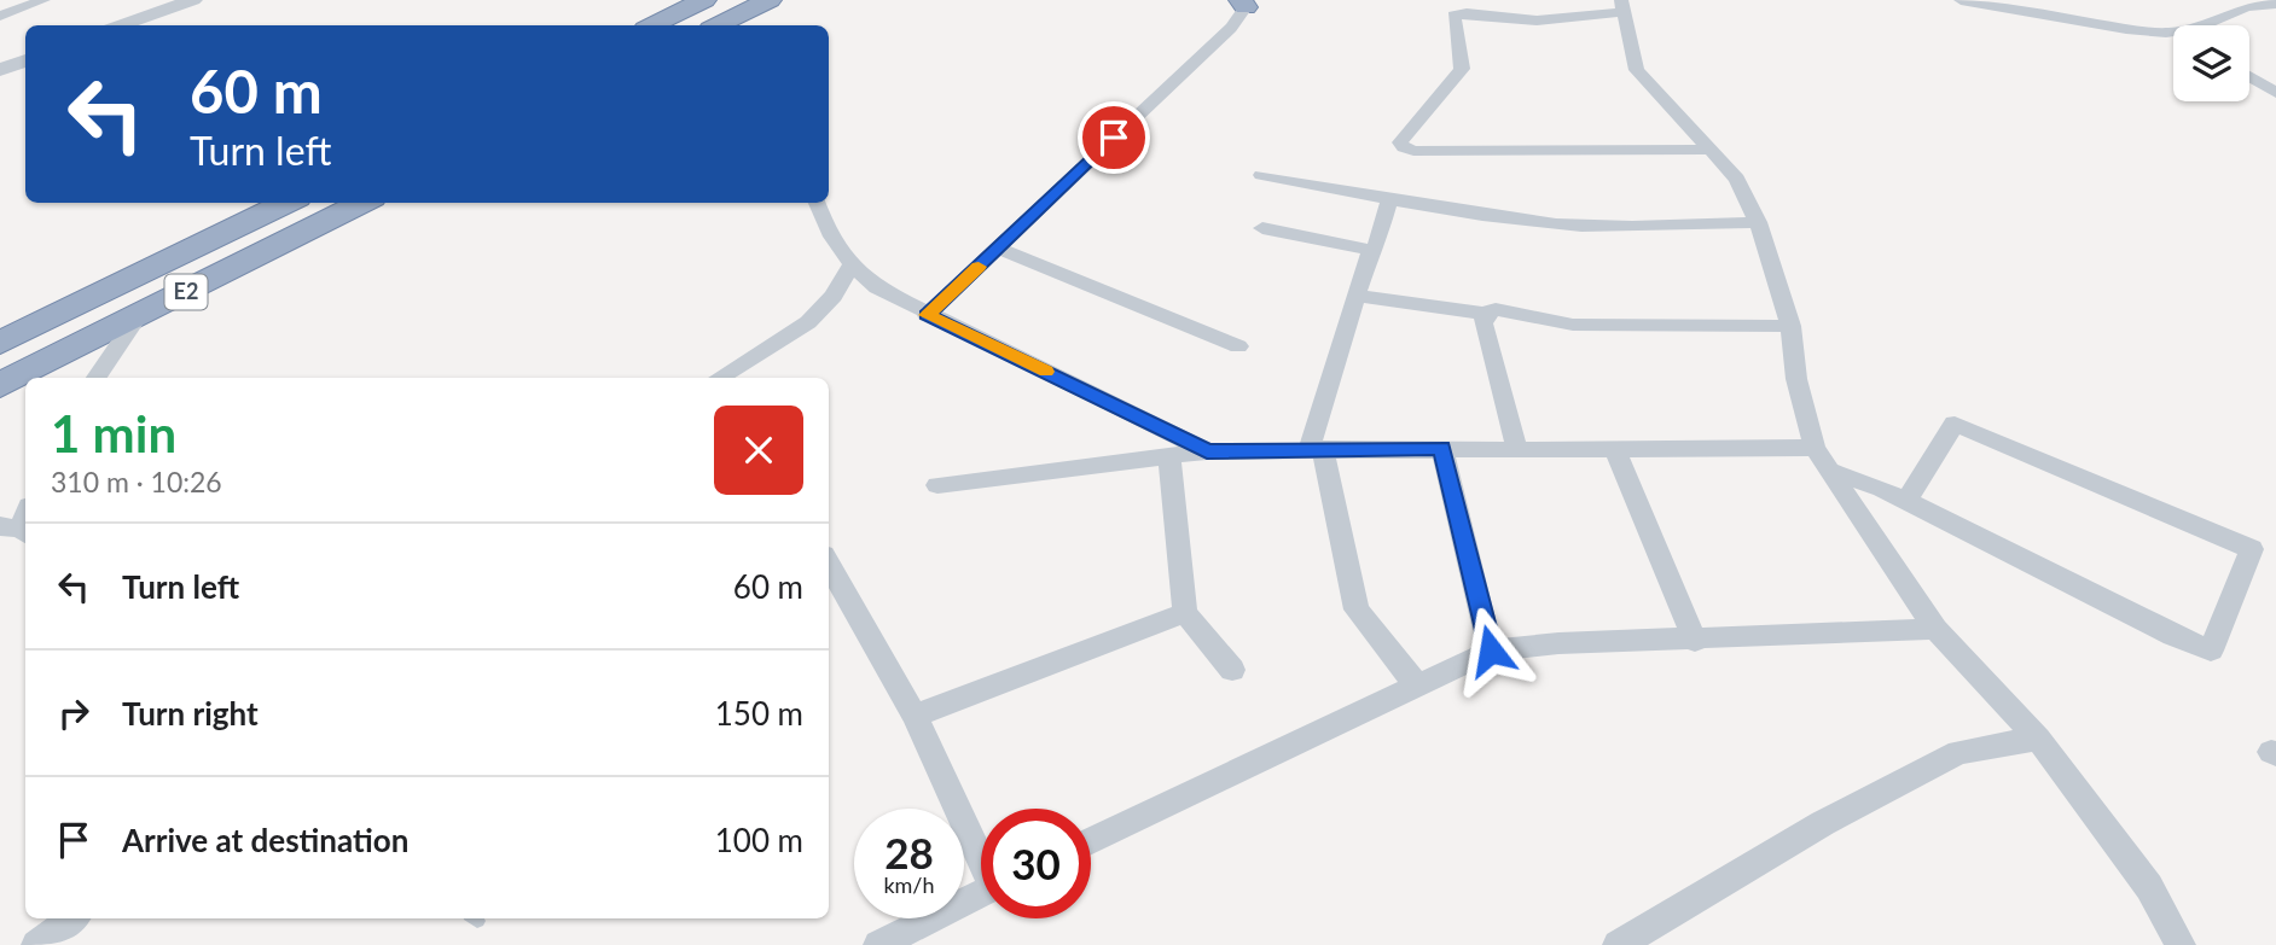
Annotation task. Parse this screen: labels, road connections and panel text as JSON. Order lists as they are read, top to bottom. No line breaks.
{"streets":{"highway":["E2"]},"page":{"turn":["60 m","Turn left"],"heading":["1 min","310 m · 10:26"],"list":[{"name":"Turn left","value":"60 m"},{"name":"Turn right","value":"150 m"},{"name":"Arrive at destination","value":"100 m"}],"speed":"28 km/h","limit":"30"}}
